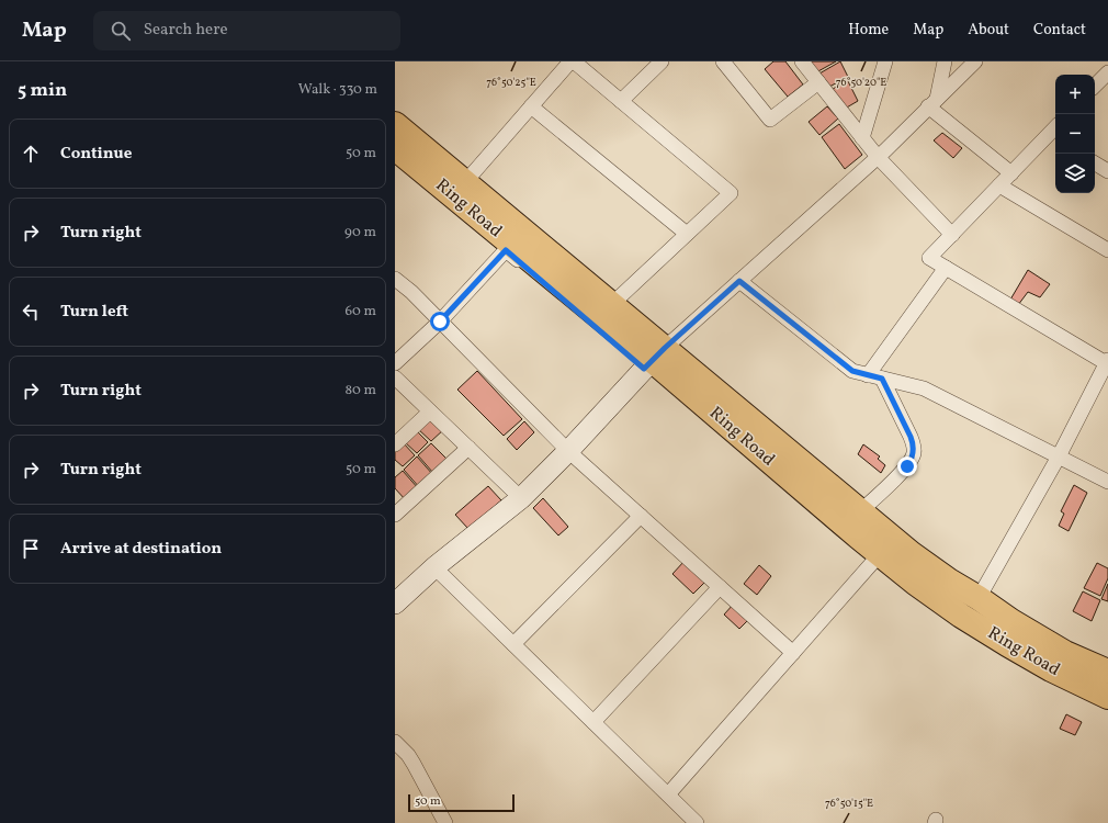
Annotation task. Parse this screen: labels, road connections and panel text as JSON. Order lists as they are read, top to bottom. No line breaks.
{"streets":{"highway":["Ring Road"]},"scale_bar":"50 m","page":{"header":"Map","search":"Search here","nav":["Home","Map","About","Contact"],"heading":["5 min","Walk · 330 m"],"map_buttons":["+","−"],"list":[["Continue","50 m"],["Turn right","90 m"],["Turn left","60 m"],["Turn right","80 m"],["Turn right","50 m"],"Arrive at destination"],"scale":"50 m"},"coordinates":["76°50'25\"E","76°50'20\"E","76°50'15\"E"]}
